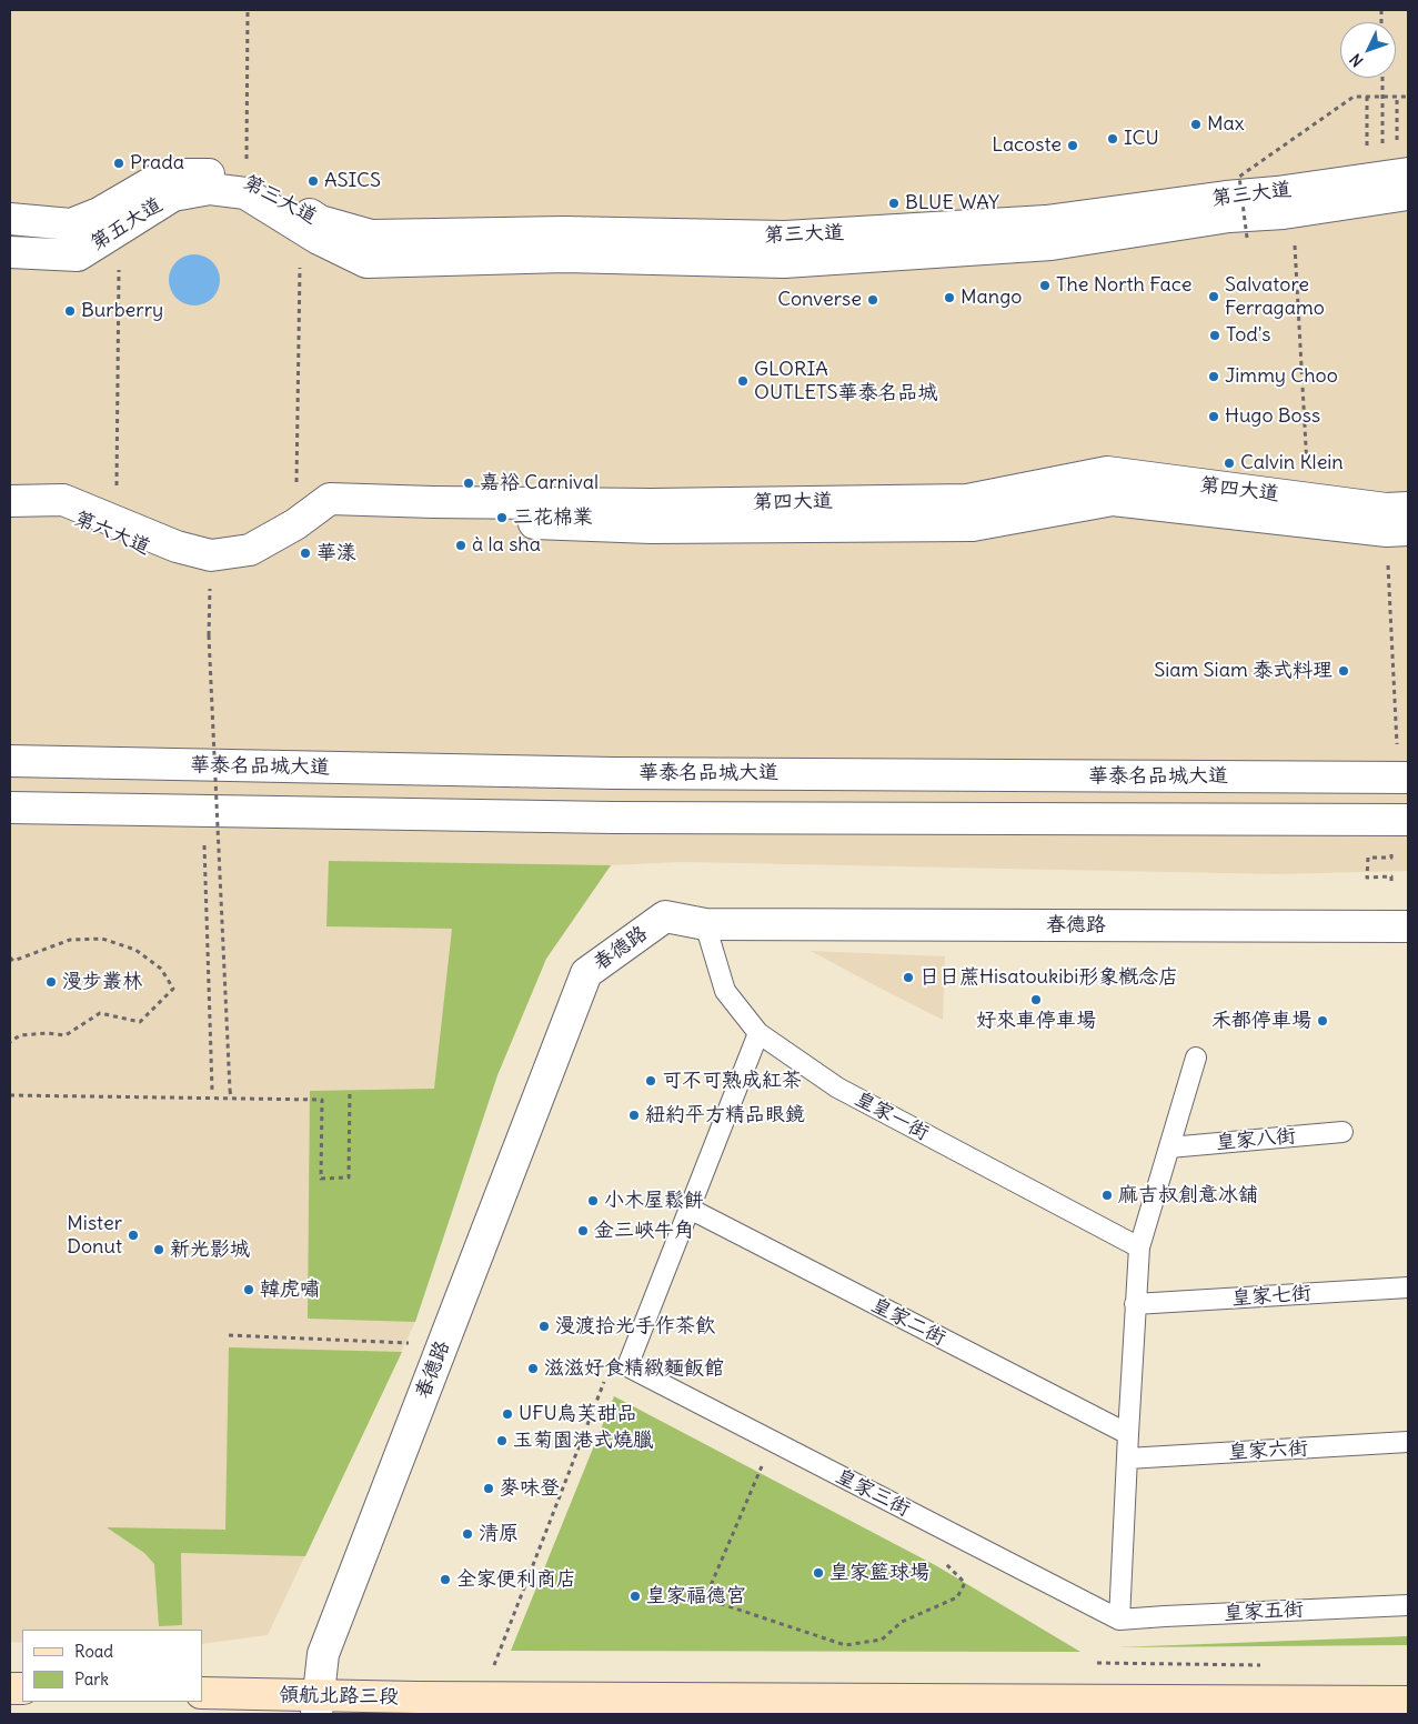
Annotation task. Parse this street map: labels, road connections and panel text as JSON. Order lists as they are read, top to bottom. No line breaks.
{"streets":{"street":["第三大道","第五大道","第四大道","第六大道","華泰名品城大道","春德路","領航北路三段"],"lane":["皇家一街","皇家八街","皇家七街","皇家二街","皇家六街","皇家三街","皇家五街"]},"crossings":[["第三大道","第五大道"],["第四大道","第六大道"],["春德路","皇家一街"],["春德路","領航北路三段"],["皇家二街","皇家三街"],["皇家三街","皇家五街"]],"places":["Max","ICU","Lacoste","Prada","ASICS","BLUE WAY","The North Face","Salvatore Ferragamo","Mango","Converse","Burberry","Tod's","Jimmy Choo","GLORIA OUTLETS華泰名品城","Hugo Boss","Calvin Klein","嘉裕 Carnival","三花棉業","à la sha","華漾","Siam Siam 泰式料理","日日蔗Hisatoukibi形象概念店","漫步叢林","好來車停車場","禾都停車場","可不可熟成紅茶","紐約平方精品眼鏡","麻吉叔創意冰舖","小木屋鬆餅","金三峽牛角","Mister Donut","新光影城","韓虎嘯","漫渡拾光手作茶飲","滋滋好食精緻麵飯館","UFU烏芙甜品","玉菊園港式燒臘","麥味登","清原","皇家籃球場","全家便利商店","皇家福德宮"],"legend":["Road","Park"],"north":"bottom left"}
